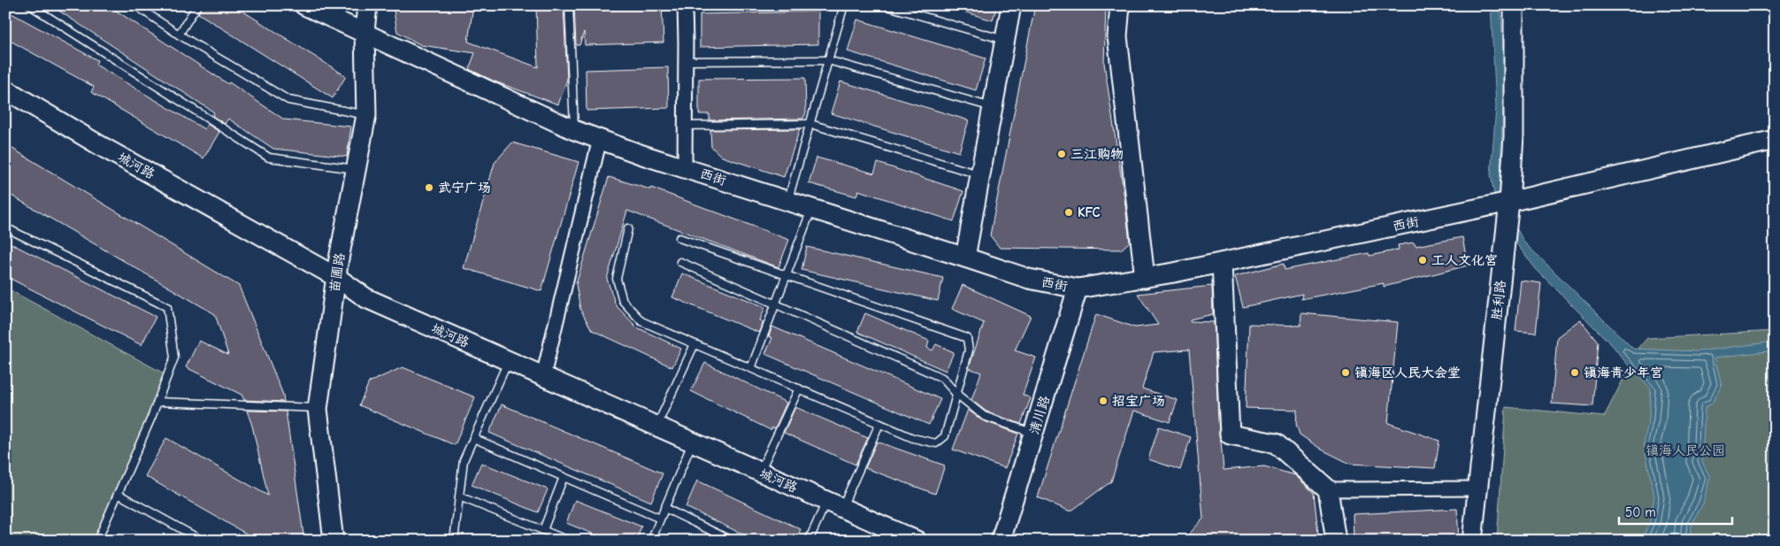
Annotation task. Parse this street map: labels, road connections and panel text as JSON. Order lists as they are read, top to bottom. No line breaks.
{"streets":{"street":["城河路","西街","苗圃路","胜利路","清川路"]},"crossings":[["城河路","苗圃路"],["西街","苗圃路"],["西街","胜利路"],["西街","清川路"]],"parks":["镇海人民公园"],"places":["三江购物","武宁广场","KFC","工人文化宫","镇海区人民大会堂","镇海青少年宫","招宝广场"],"scale_bar":"50 m"}
